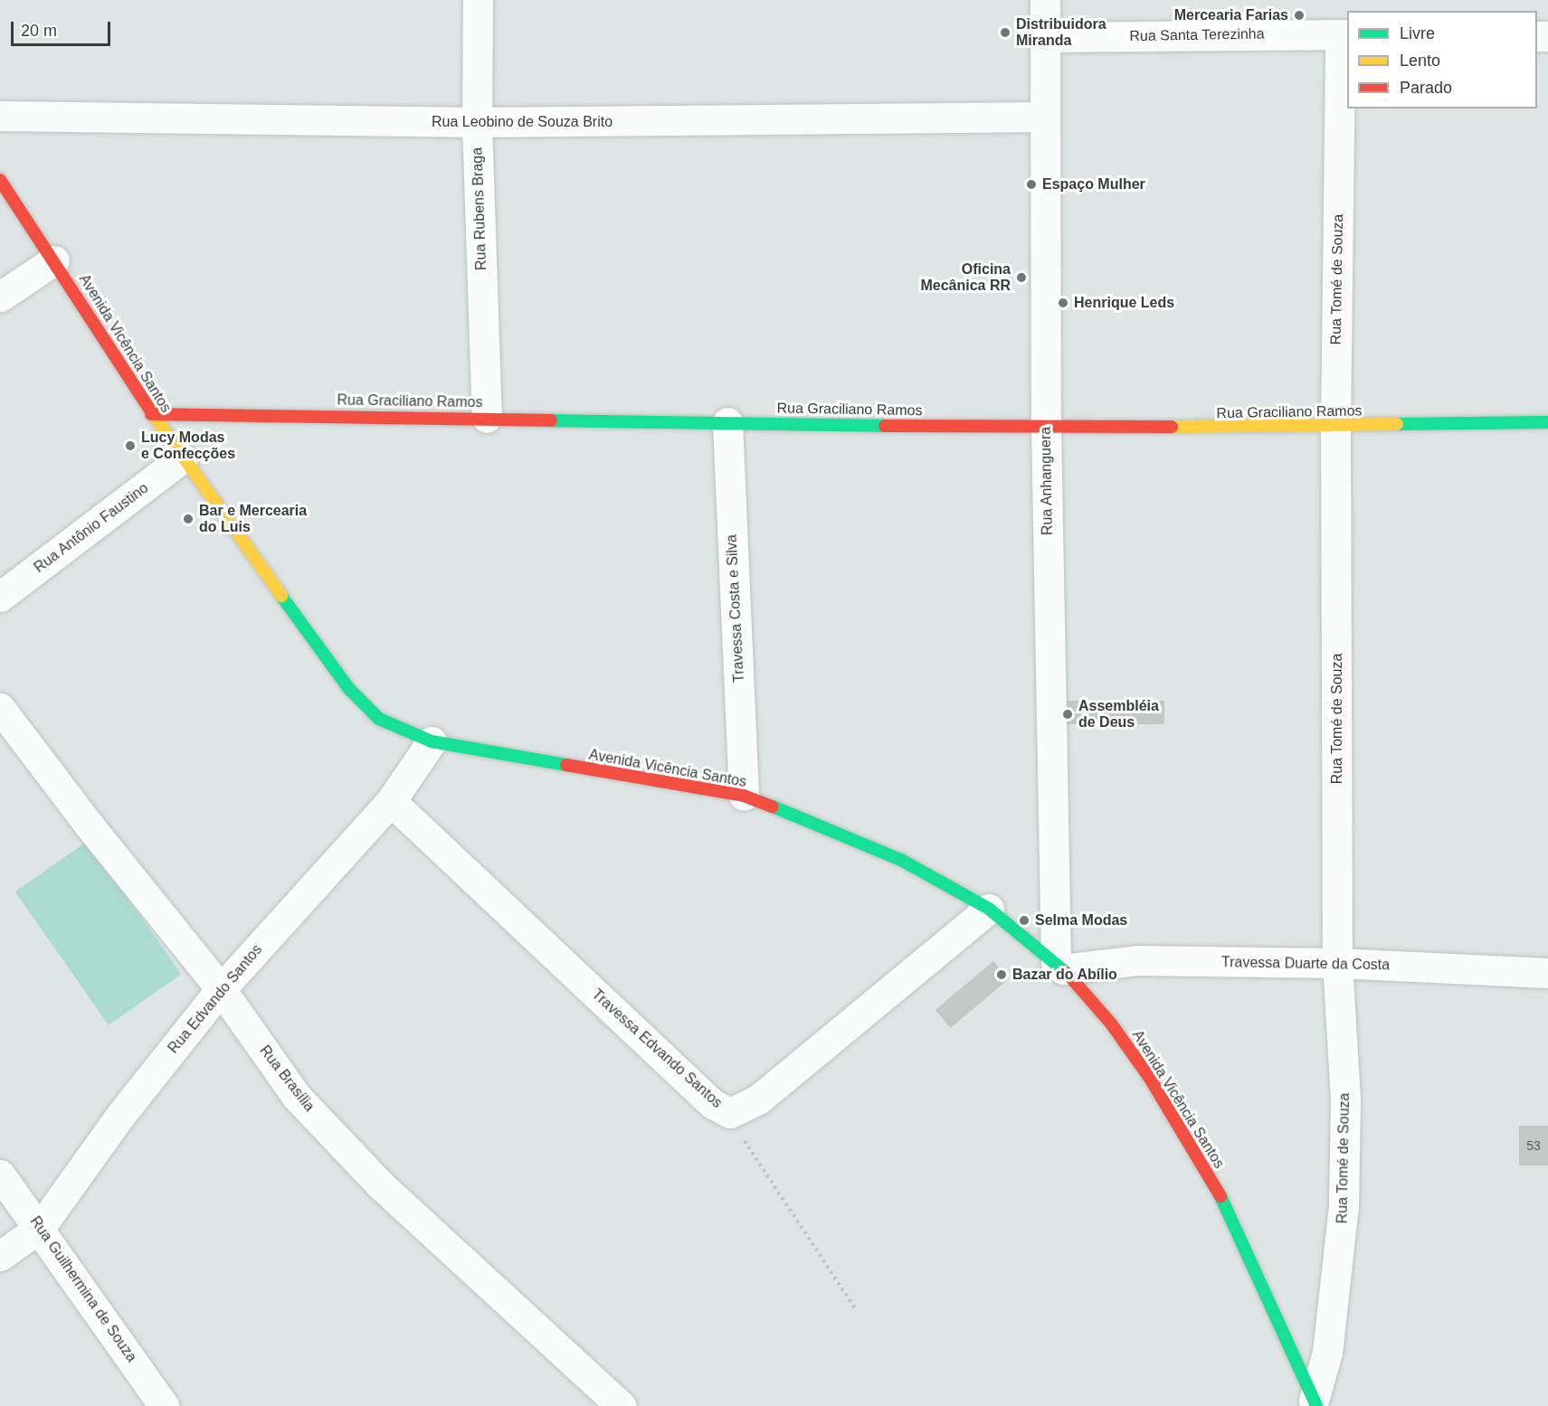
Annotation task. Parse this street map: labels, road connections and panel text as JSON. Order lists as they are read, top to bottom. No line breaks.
{"streets":{"street":["Rua Santa Terezinha","Rua Leobino de Souza Brito","Rua Rubens Braga","Rua Tomé de Souza","Avenida Vicência Santos","Rua Graciliano Ramos","Rua Anhanguera","Rua Antônio Faustino","Travessa Costa e Silva","Travessa Duarte da Costa","Rua Edvando Santos","Travessa Edvando Santos","Rua Brasília","Rua Guilhermina de Souza"]},"crossings":[["Rua Santa Terezinha","Rua Tomé de Souza"],["Rua Santa Terezinha","Rua Anhanguera"],["Rua Leobino de Souza Brito","Rua Rubens Braga"],["Rua Leobino de Souza Brito","Rua Anhanguera"],["Rua Rubens Braga","Rua Graciliano Ramos"],["Rua Tomé de Souza","Avenida Vicência Santos"],["Rua Tomé de Souza","Rua Graciliano Ramos"],["Rua Tomé de Souza","Travessa Duarte da Costa"],["Avenida Vicência Santos","Rua Graciliano Ramos"],["Avenida Vicência Santos","Rua Anhanguera"],["Avenida Vicência Santos","Rua Antônio Faustino"],["Avenida Vicência Santos","Travessa Costa e Silva"],["Avenida Vicência Santos","Travessa Duarte da Costa"],["Avenida Vicência Santos","Rua Edvando Santos"],["Avenida Vicência Santos","Travessa Edvando Santos"],["Rua Graciliano Ramos","Rua Anhanguera"],["Rua Graciliano Ramos","Travessa Costa e Silva"],["Rua Anhanguera","Travessa Duarte da Costa"],["Rua Edvando Santos","Travessa Edvando Santos"],["Rua Edvando Santos","Rua Brasília"],["Rua Edvando Santos","Rua Guilhermina de Souza"]],"places":["Mercearia Farias","Distribuidora Miranda","Espaço Mulher","Oficina Mecânica RR","Henrique Leds","Lucy Modas e Confecções","Bar e Mercearia do Luis","Assembléia de Deus","Selma Modas","Bazar do Abílio"],"house_numbers":["53"],"legend":["Livre","Lento","Parado"],"scale_bar":"20 m"}
